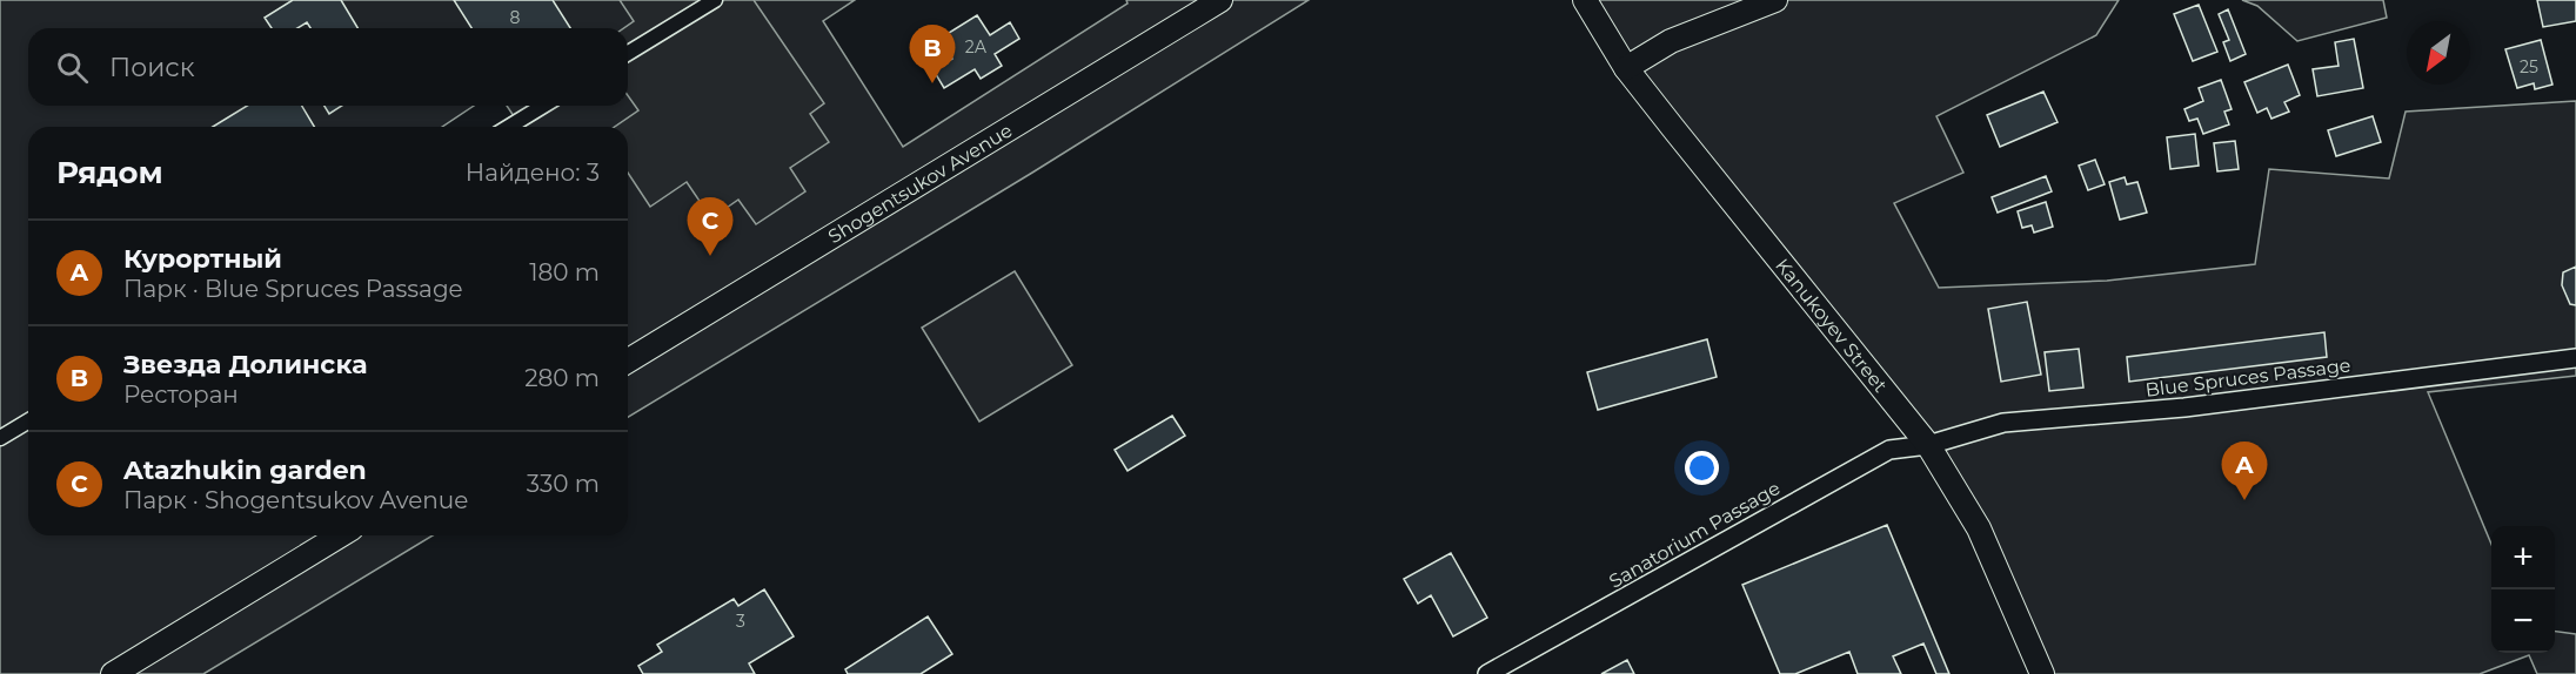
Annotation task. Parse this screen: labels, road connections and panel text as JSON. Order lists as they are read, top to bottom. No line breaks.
{"streets":{"street":["Shogentsukov Avenue","Kanukoyev Street","Blue Spruces Passage","Sanatorium Passage"]},"crossings":[["Kanukoyev Street","Blue Spruces Passage"],["Kanukoyev Street","Sanatorium Passage"],["Blue Spruces Passage","Sanatorium Passage"]],"house_numbers":["8","2А","25","3"],"north":"bottom left","page":{"pins":["B","C","A"],"search":"Поиск","heading":["Рядом","Найдено: 3"],"list":[{"mark":"A","name":"Курортный","note":"Парк · Blue Spruces Passage","value":"180 m"},{"mark":"B","name":"Звезда Долинска","note":"Ресторан","value":"280 m"},{"mark":"C","name":"Atazhukin garden","note":"Парк · Shogentsukov Avenue","value":"330 m"}],"map_buttons":["+","−"]}}
